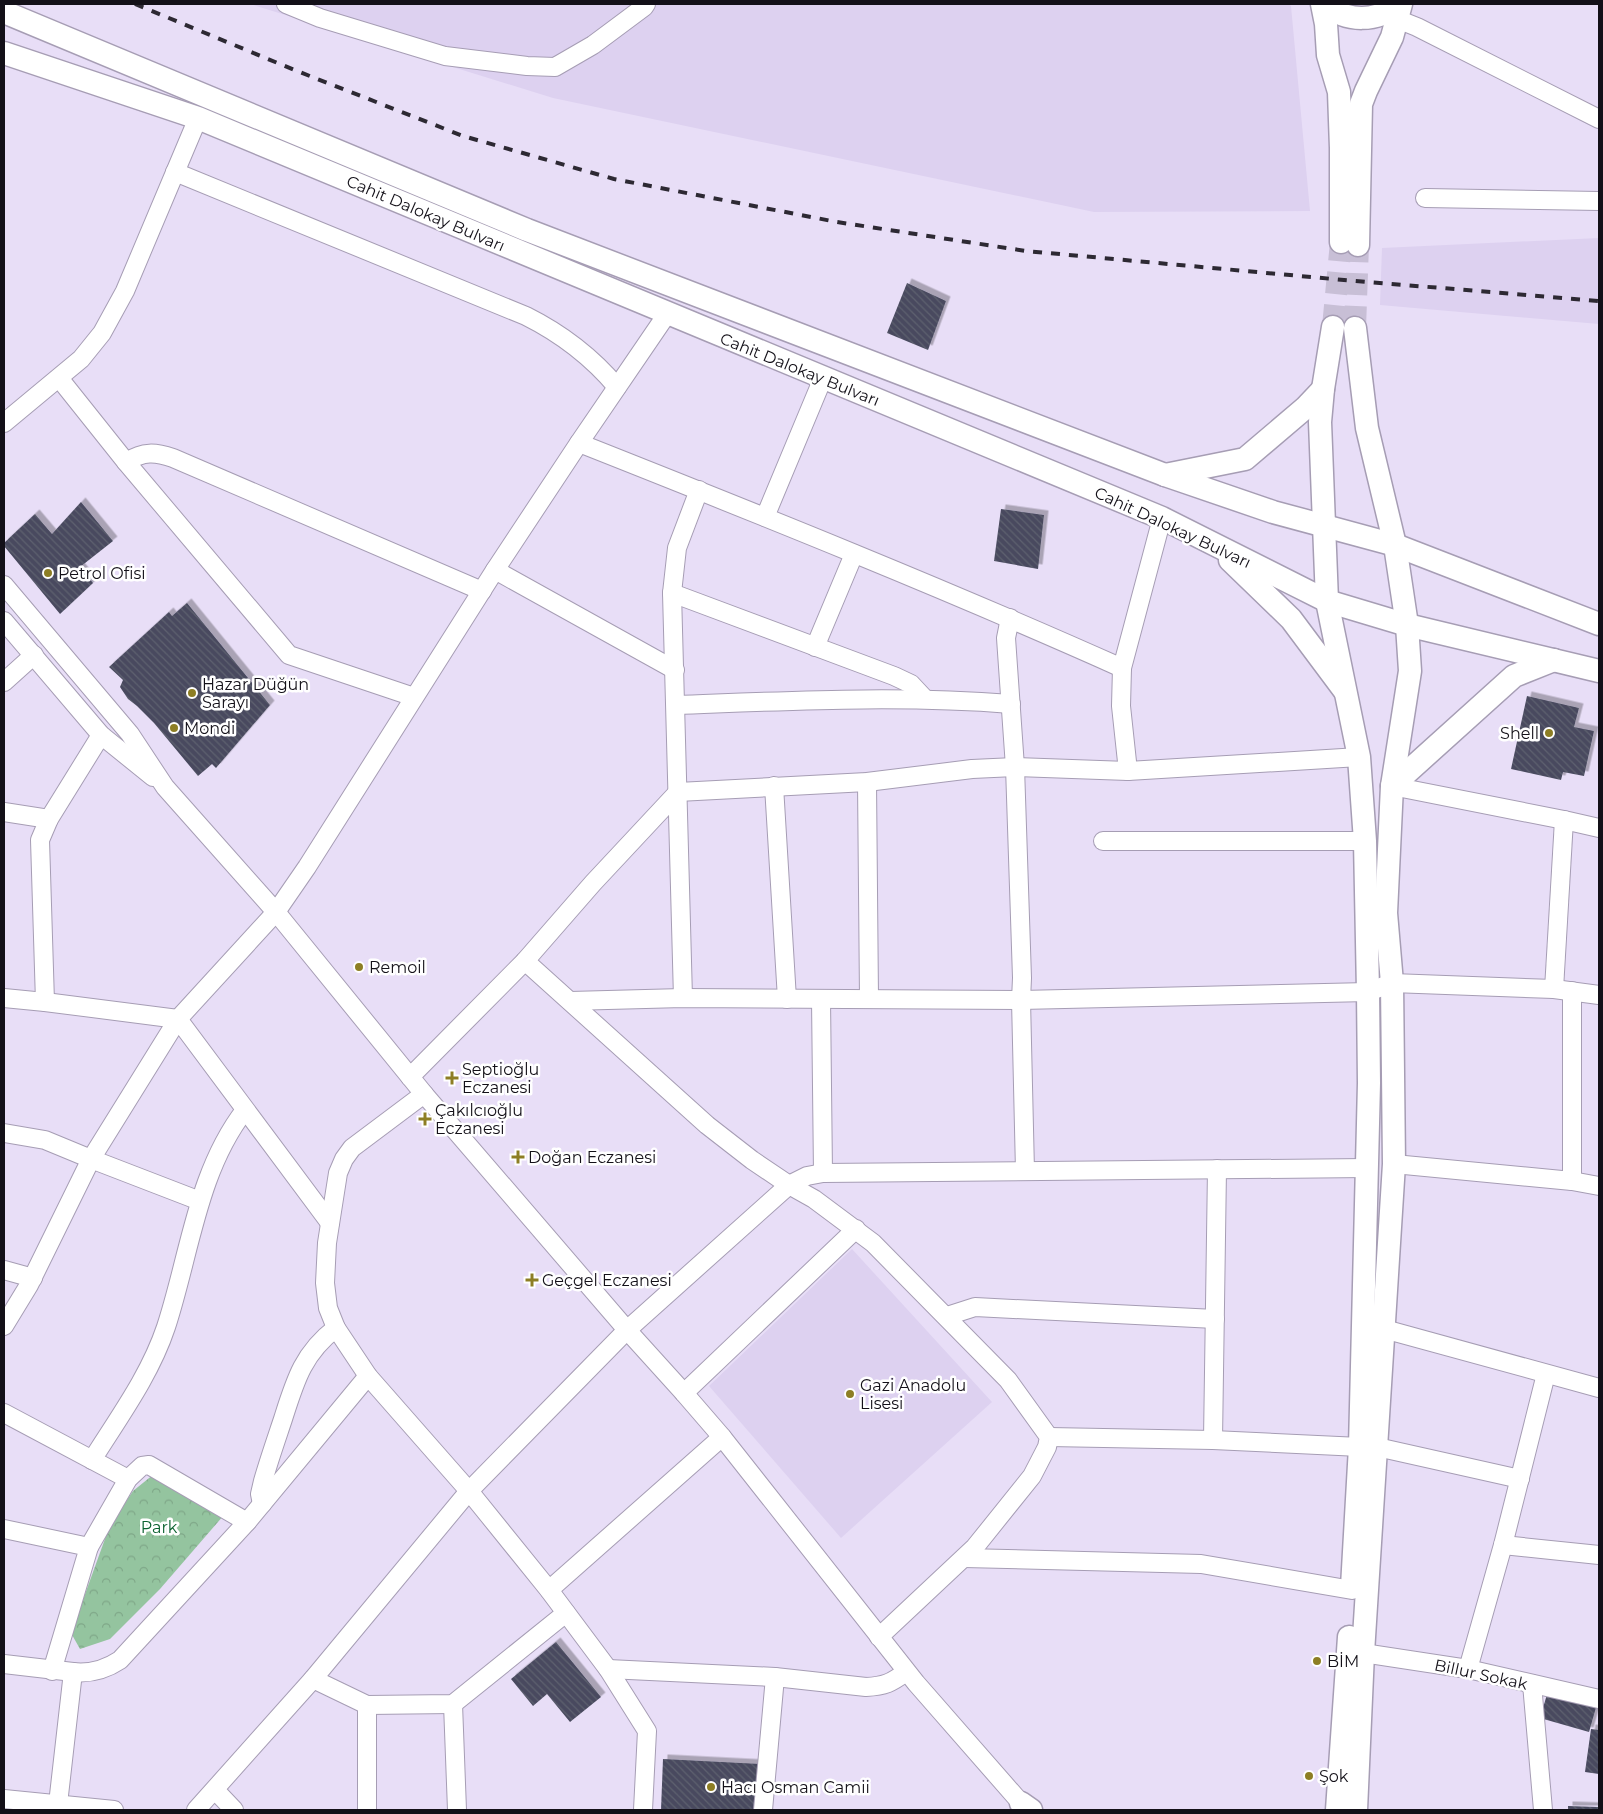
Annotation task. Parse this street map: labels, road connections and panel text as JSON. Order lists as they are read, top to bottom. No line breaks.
{"streets":{"main road":["Cahit Dalokay Bulvarı"],"street":["Billur Sokak"]},"parks":["Park"],"places":{"other":["Petrol Ofisi","Hazar Düğün Sarayı","Mondi","Shell","Remoil","Gazi Anadolu Lisesi","BİM","Şok","Hacı Osman Camii"],"health":["Septioğlu Eczanesi","Çakılcıoğlu Eczanesi","Doğan Eczanesi","Geçgel Eczanesi"]}}
